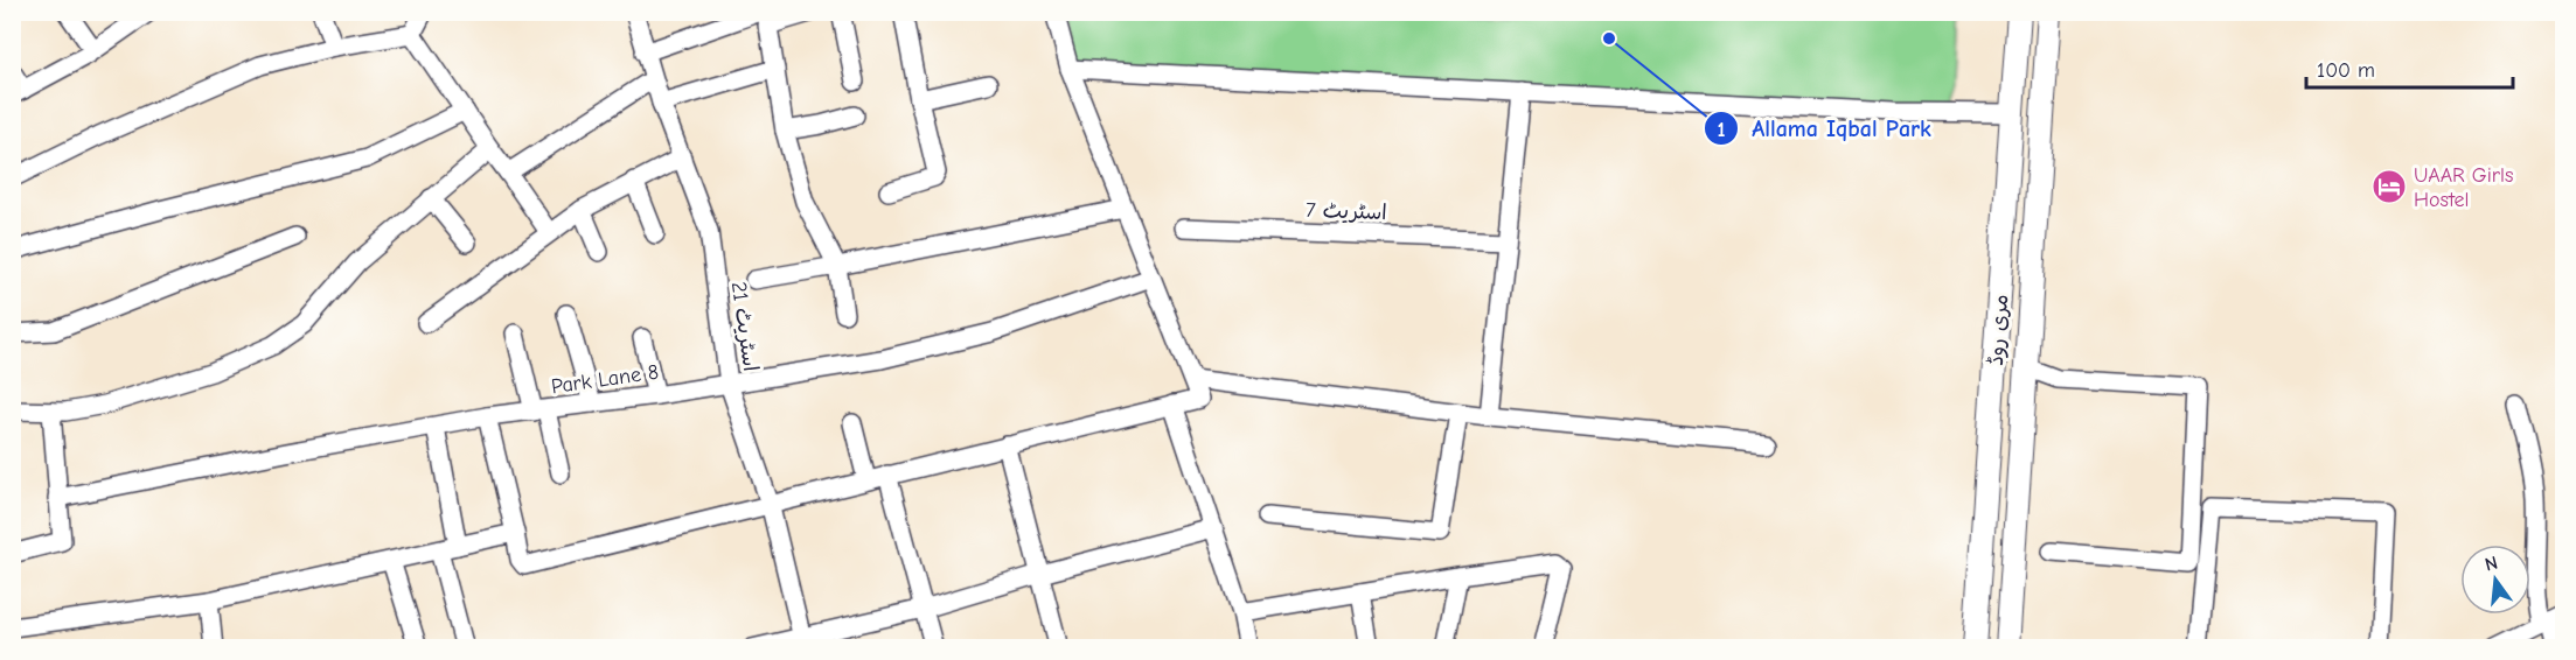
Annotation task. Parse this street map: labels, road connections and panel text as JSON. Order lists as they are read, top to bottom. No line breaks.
{"streets":{"main road":["مری روڈ"],"street":["اسٹریٹ 7","اسٹریٹ 21","Park Lane 8"]},"crossings":[["اسٹریٹ 21","Park Lane 8"]],"places":{"other":["Allama Iqbal Park"],"hotel":["UAAR Girls Hostel"]},"scale_bar":"100 m","north":"top"}
